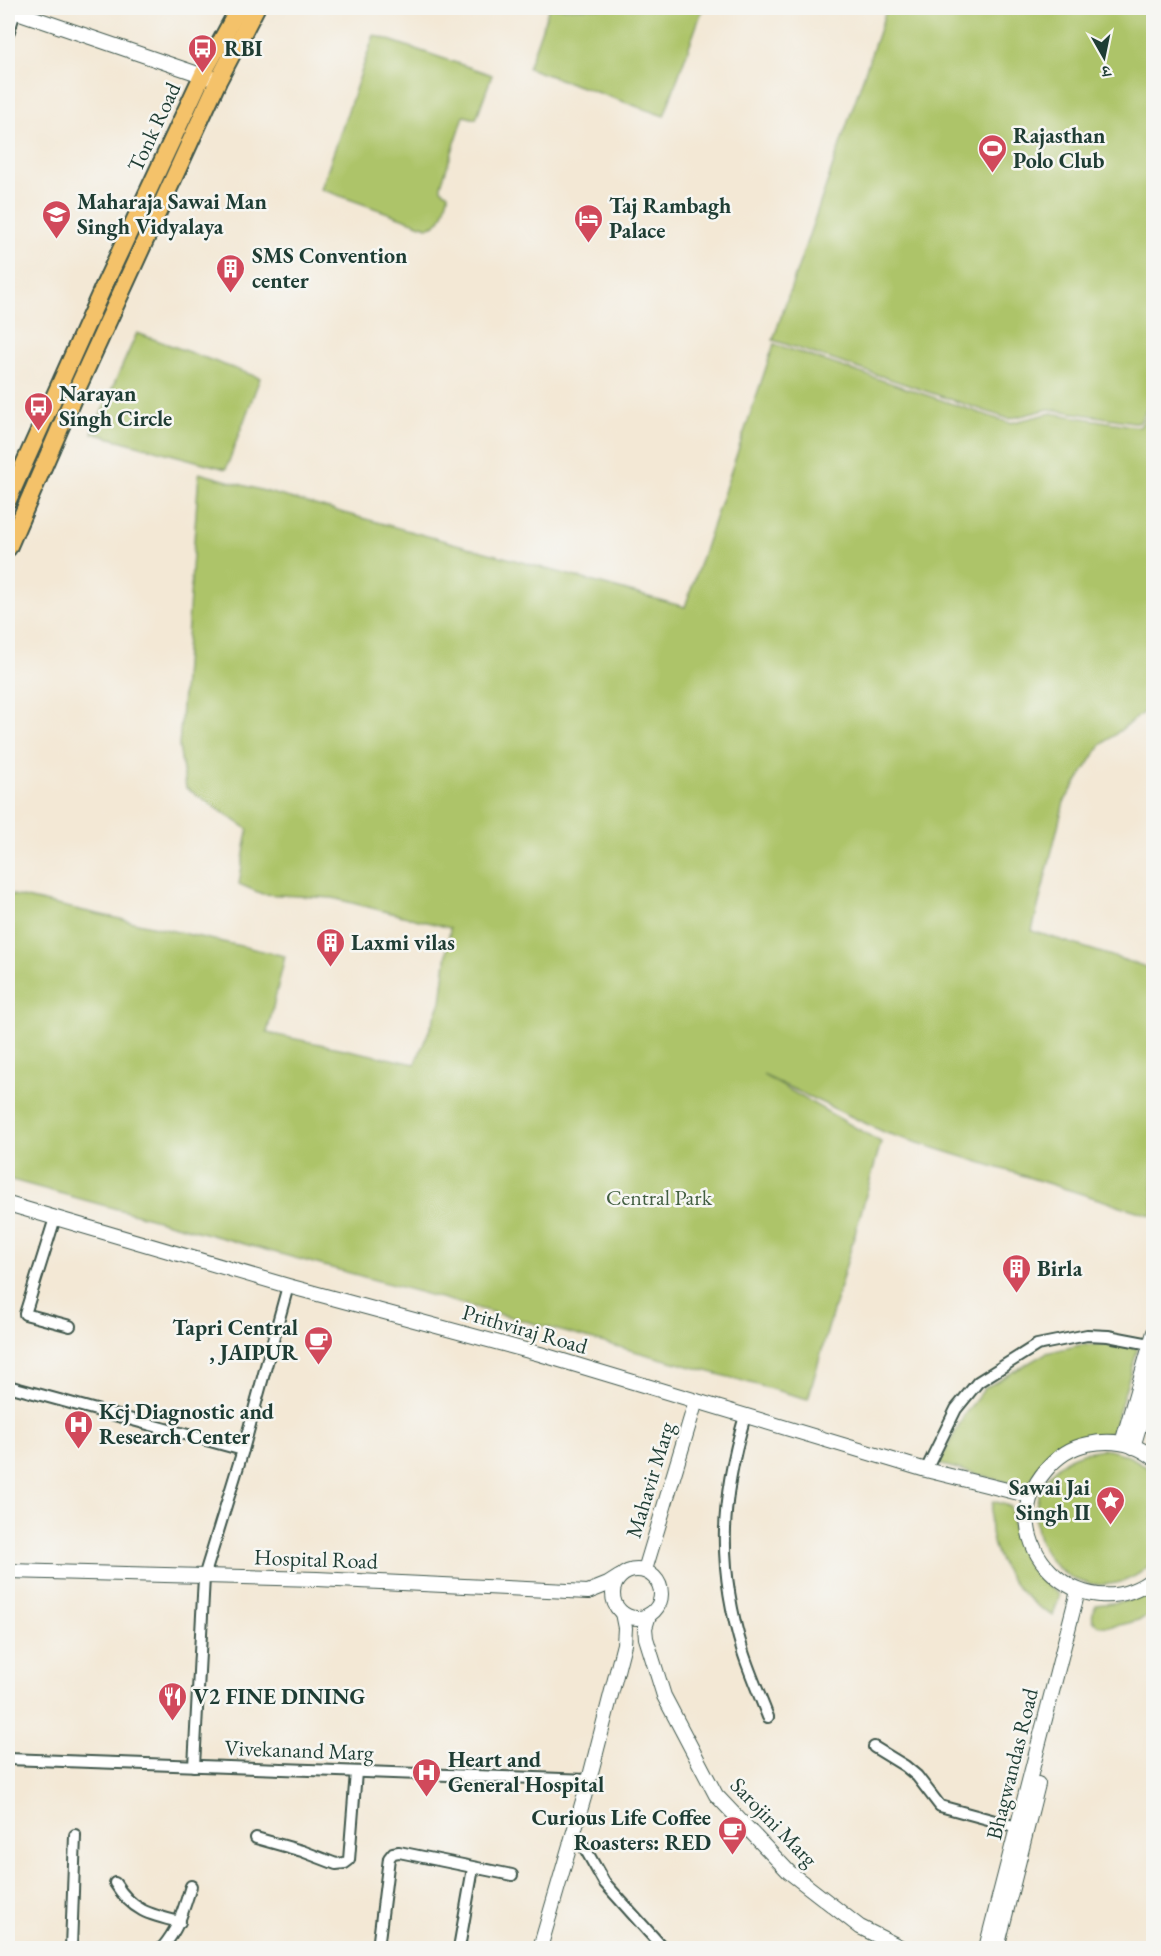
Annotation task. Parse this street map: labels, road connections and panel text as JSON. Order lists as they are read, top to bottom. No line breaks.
{"streets":{"main road":["Tonk Road"],"street":["Prithviraj Road","Mahavir Marg","Hospital Road","Vivekanand Marg","Bhagwandas Road","Sarojini Marg"]},"crossings":[["Prithviraj Road","Mahavir Marg"],["Mahavir Marg","Hospital Road"],["Mahavir Marg","Sarojini Marg"],["Hospital Road","Sarojini Marg"]],"parks":["Central Park"],"places":{"bus stop":["RBI","Narayan Singh Circle"],"sports":["Rajasthan Polo Club"],"school or university":["Maharaja Sawai Man Singh Vidyalaya"],"hotel":["Taj Rambagh Palace"],"building":["SMS Convention center","Laxmi vilas","Birla"],"cafe":["Tapri Central , JAIPUR","Curious Life Coffee Roasters: RED"],"hospital":["Kcj Diagnostic and Research Center","Heart and General Hospital"],"place":["Sawai Jai Singh II"],"restaurant":["V2 FINE DINING"]},"north":"bottom"}
